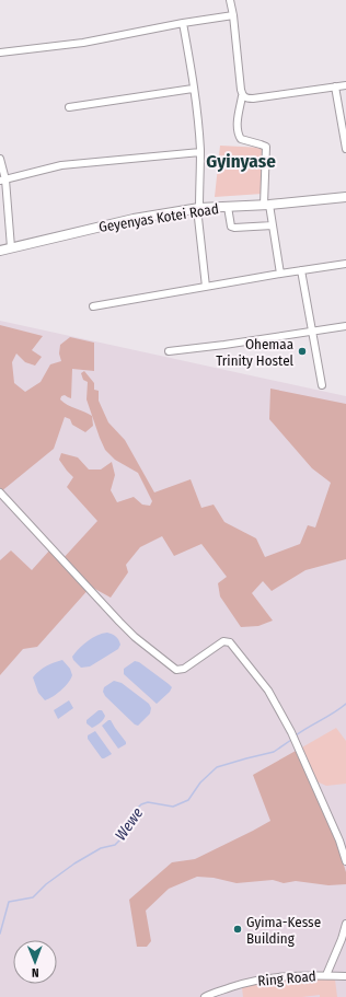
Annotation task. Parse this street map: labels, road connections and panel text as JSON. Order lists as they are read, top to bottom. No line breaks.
{"streets":{"street":["Geyenyas Kotei Road","Ring Road"]},"districts":["Gyinyase"],"water":["Wewe"],"places":["Ohemaa Trinity Hostel","Gyima-Kesse Building"],"north":"bottom"}
